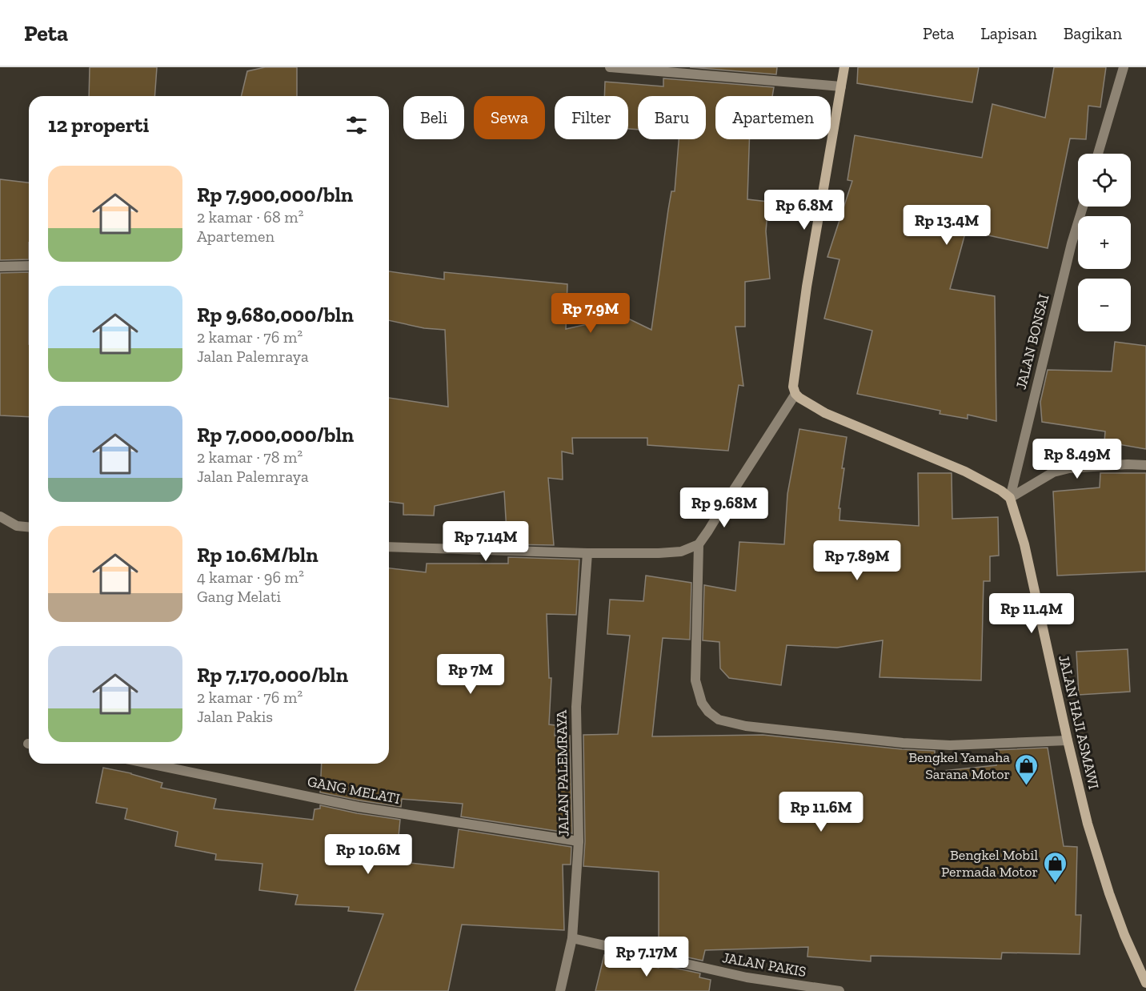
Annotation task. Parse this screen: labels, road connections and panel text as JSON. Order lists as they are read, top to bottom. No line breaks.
{"streets":{"street":["JALAN BONSAI","JALAN HAJI ASMAWI","JALAN PALEMRAYA","GANG MELATI","JALAN PAKIS"]},"crossings":[["JALAN BONSAI","JALAN HAJI ASMAWI"],["JALAN PALEMRAYA","GANG MELATI"],["JALAN PALEMRAYA","JALAN PAKIS"]],"places":{"shop":["Bengkel Yamaha Sarana Motor","Bengkel Mobil Permada Motor"]},"page":{"header":"Peta","nav":["Peta","Lapisan","Bagikan"],"chip":["Beli","Sewa","Filter","Baru","Apartemen"],"heading":"12 properti","map_buttons":["+","−"],"list":[{"name":"Rp 7,900,000/bln","note":"2 kamar · 68 m² · Apartemen"},{"name":"Rp 9,680,000/bln","note":"2 kamar · 76 m² · Jalan Palemraya"},{"name":"Rp 7,000,000/bln","note":"2 kamar · 78 m² · Jalan Palemraya"},{"name":"Rp 10.6M/bln","note":"4 kamar · 96 m² · Gang Melati"},{"name":"Rp 7,170,000/bln","note":"2 kamar · 76 m² · Jalan Pakis"}],"price":["Rp 6.8M","Rp 13.4M","Rp 7.9M","Rp 8.49M","Rp 9.68M","Rp 7.14M","Rp 7.89M","Rp 11.4M","Rp 7M","Rp 11.6M","Rp 10.6M","Rp 7.17M"]}}
